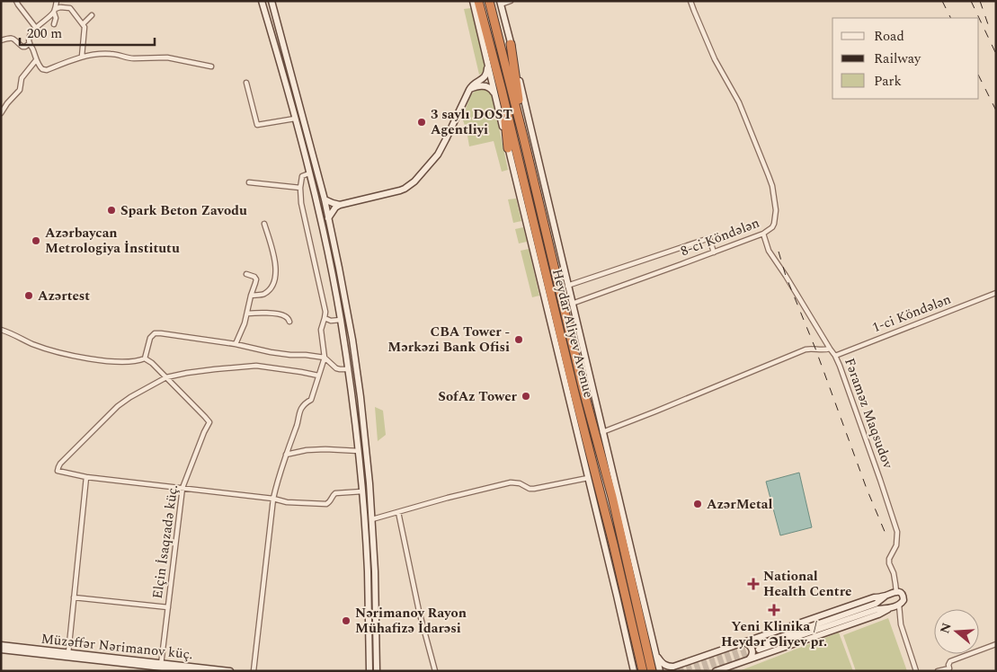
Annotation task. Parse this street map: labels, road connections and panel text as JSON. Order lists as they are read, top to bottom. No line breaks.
{"streets":{"highway":["Heydar Aliyev Avenue"],"main road":["Müzəffər Nərimanov küç."],"street":["8-ci Köndələn","1-ci Köndələn","Fəraməz Maqsudov","Elçin İsaqzadə küç."]},"crossings":[["1-ci Köndələn","Fəraməz Maqsudov"],["Elçin İsaqzadə küç.","Müzəffər Nərimanov küç."]],"places":{"other":["3 saylı DOST Agentliyi","Spark Beton Zavodu","Azərbaycan Metrologiya İnstitutu","Azərtest","CBA Tower - Mərkəzi Bank Ofisi","SofAz Tower","AzərMetal","Nərimanov Rayon Mühafizə İdarəsi"],"health":["National Health Centre","Yeni Klinika / Heydər Əliyev pr."]},"legend":["Road","Railway","Park"],"scale_bar":"200 m","north":"left"}
